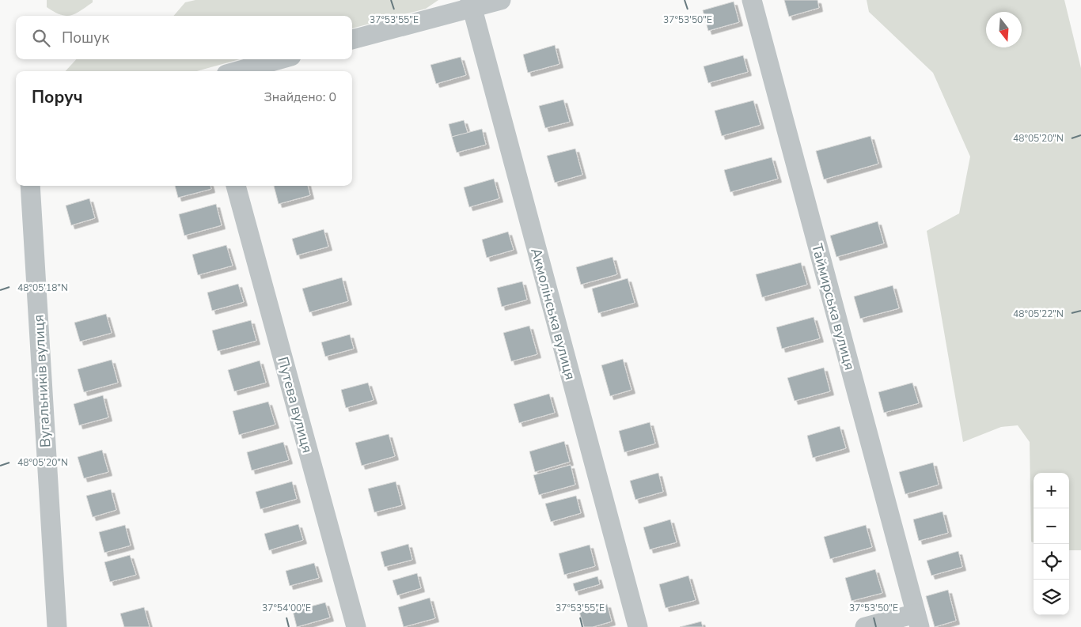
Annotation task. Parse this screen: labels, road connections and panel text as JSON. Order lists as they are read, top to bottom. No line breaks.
{"streets":{"street":["Таймирська вулиця","Акмолiнська вулиця","Вугальників вулиця","Путева вулиця"]},"north":"bottom","page":{"search":"Пошук","heading":["Поруч","Знайдено: 0"],"map_buttons":["+","−"]},"coordinates":["37°53'55\"E","37°53'50\"E","48°05'20\"N","48°05'18\"N","48°05'22\"N","37°54'00\"E"]}
